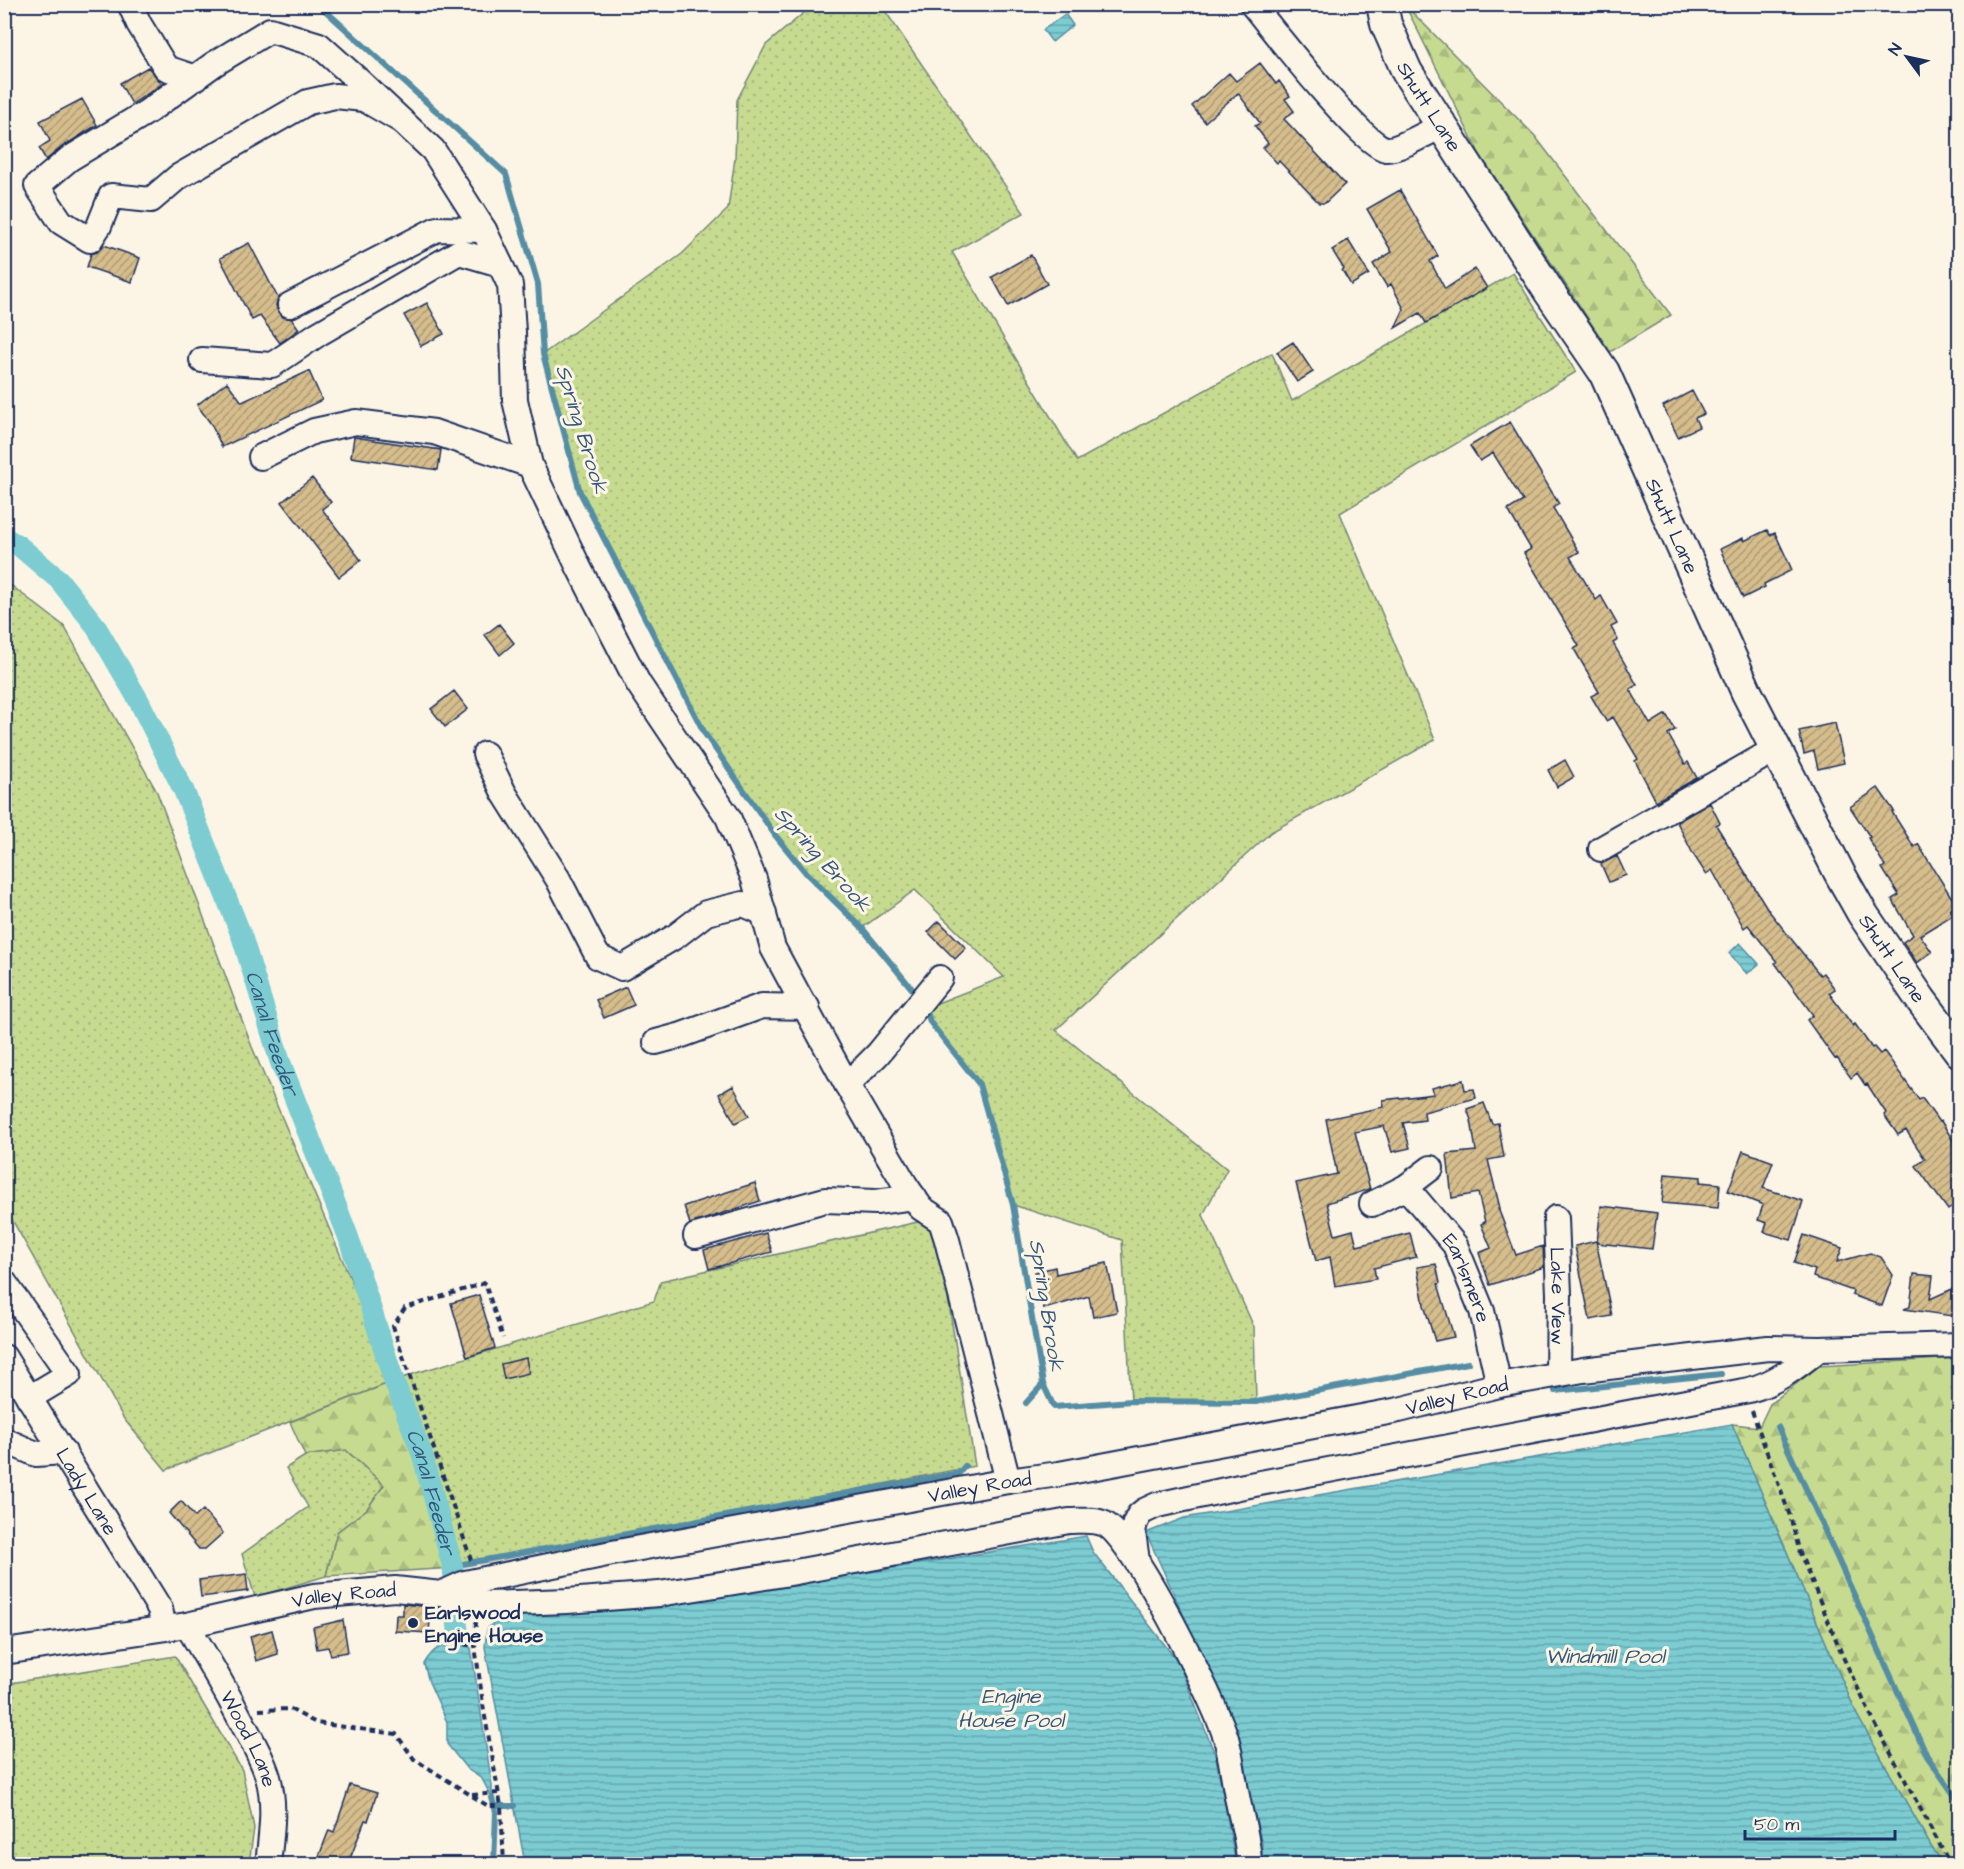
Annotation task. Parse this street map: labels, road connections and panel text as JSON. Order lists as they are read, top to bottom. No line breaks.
{"streets":{"main road":["Shutt Lane"],"street":["Earlsmere","Lake View","Valley Road","Lady Lane","Wood Lane"]},"crossings":[["Earlsmere","Valley Road"],["Lake View","Valley Road"],["Valley Road","Lady Lane"],["Valley Road","Wood Lane"],["Lady Lane","Wood Lane"]],"water":["Spring Brook","Canal Feeder","Windmill Pool","Engine House Pool"],"places":["Earlswood Engine House"],"scale_bar":"50 m","north":"top left"}
